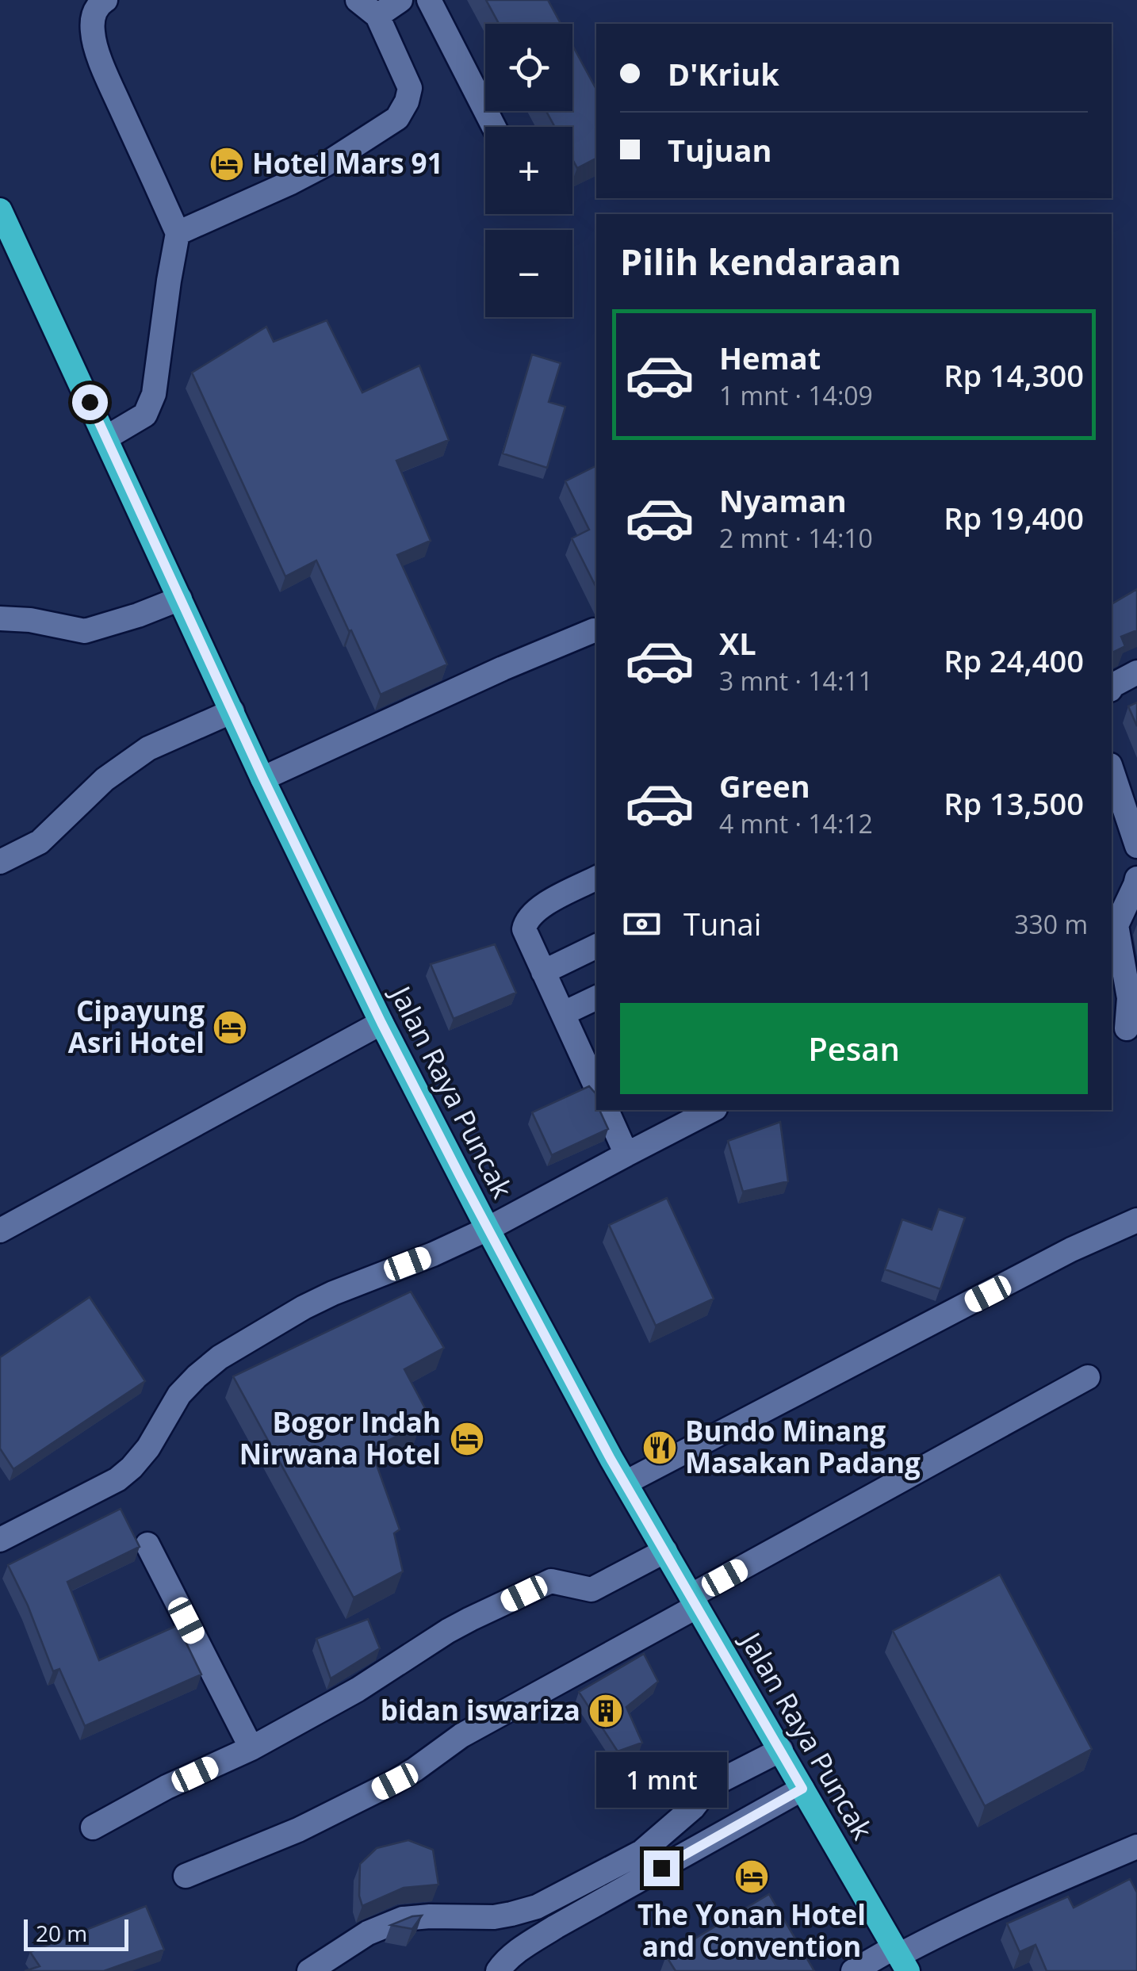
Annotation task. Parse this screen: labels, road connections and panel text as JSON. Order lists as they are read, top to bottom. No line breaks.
{"streets":{"highway":["Jalan Raya Puncak"]},"places":{"hotel":["Hotel Mars 91","Cipayung Asri Hotel","Bogor Indah Nirwana Hotel","The Yonan Hotel and Convention"],"restaurant":["Bundo Minang Masakan Padang"],"building":["bidan iswariza"]},"scale_bar":"20 m","page":{"map_buttons":["+","−"],"banner":["D'Kriuk","Tujuan"],"heading":"Pilih kendaraan","list":[{"name":"Hemat","note":"1 mnt · 14:09","value":"Rp 14,300"},{"name":"Nyaman","note":"2 mnt · 14:10","value":"Rp 19,400"},{"name":"XL","note":"3 mnt · 14:11","value":"Rp 24,400"},{"name":"Green","note":"4 mnt · 14:12","value":"Rp 13,500"}],"pay":["Tunai","330 m"],"buttons":"Pesan","bubble":"1 mnt","scale":"20 m"}}
